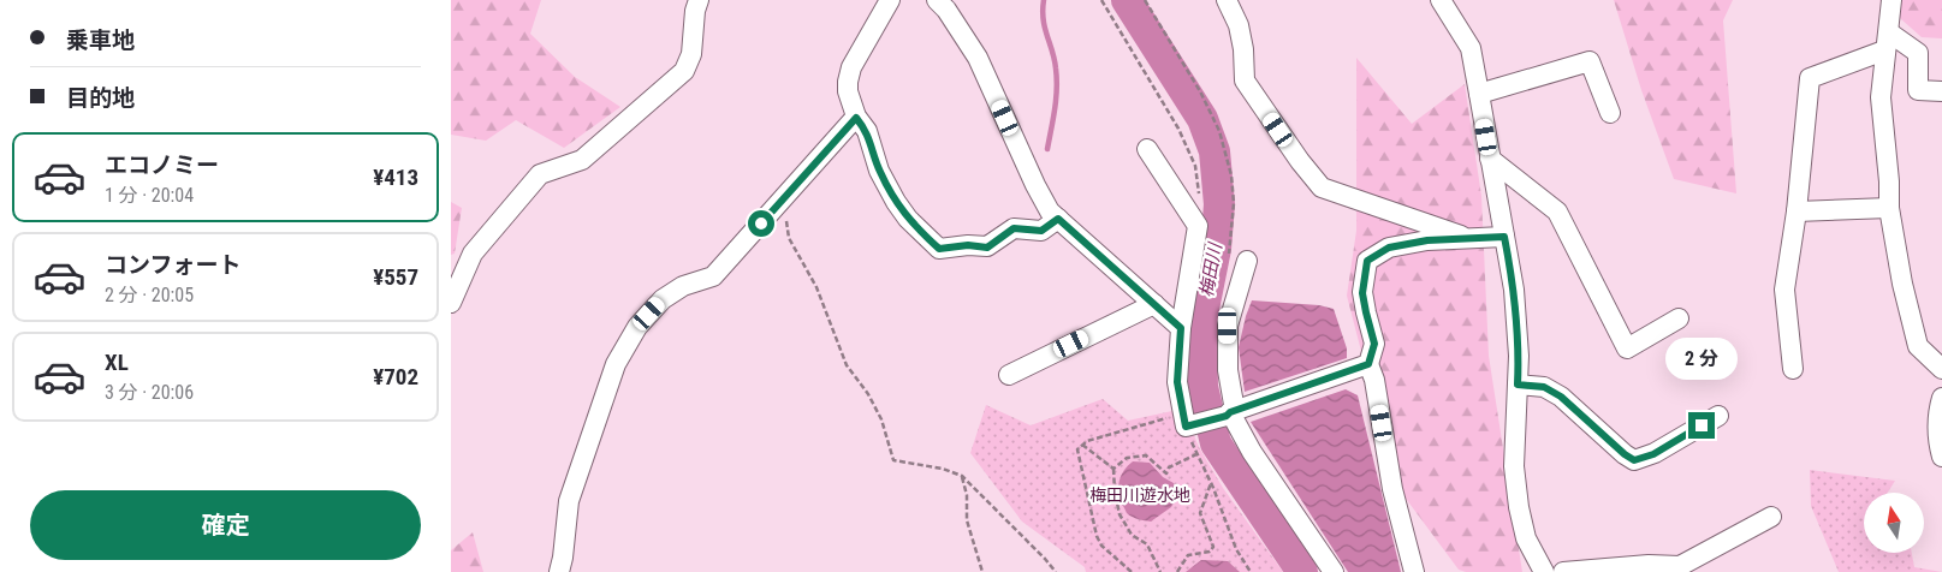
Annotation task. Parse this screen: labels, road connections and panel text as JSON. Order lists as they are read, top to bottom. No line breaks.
{"water":["梅田川"],"parks":["梅田川遊水地"],"north":"top","page":{"banner":["乗車地","目的地"],"list":[{"name":"エコノミー","note":"1 分 · 20:04","value":"¥413"},{"name":"コンフォート","note":"2 分 · 20:05","value":"¥557"},{"name":"XL","note":"3 分 · 20:06","value":"¥702"}],"bubble":"2 分","buttons":"確定"}}
